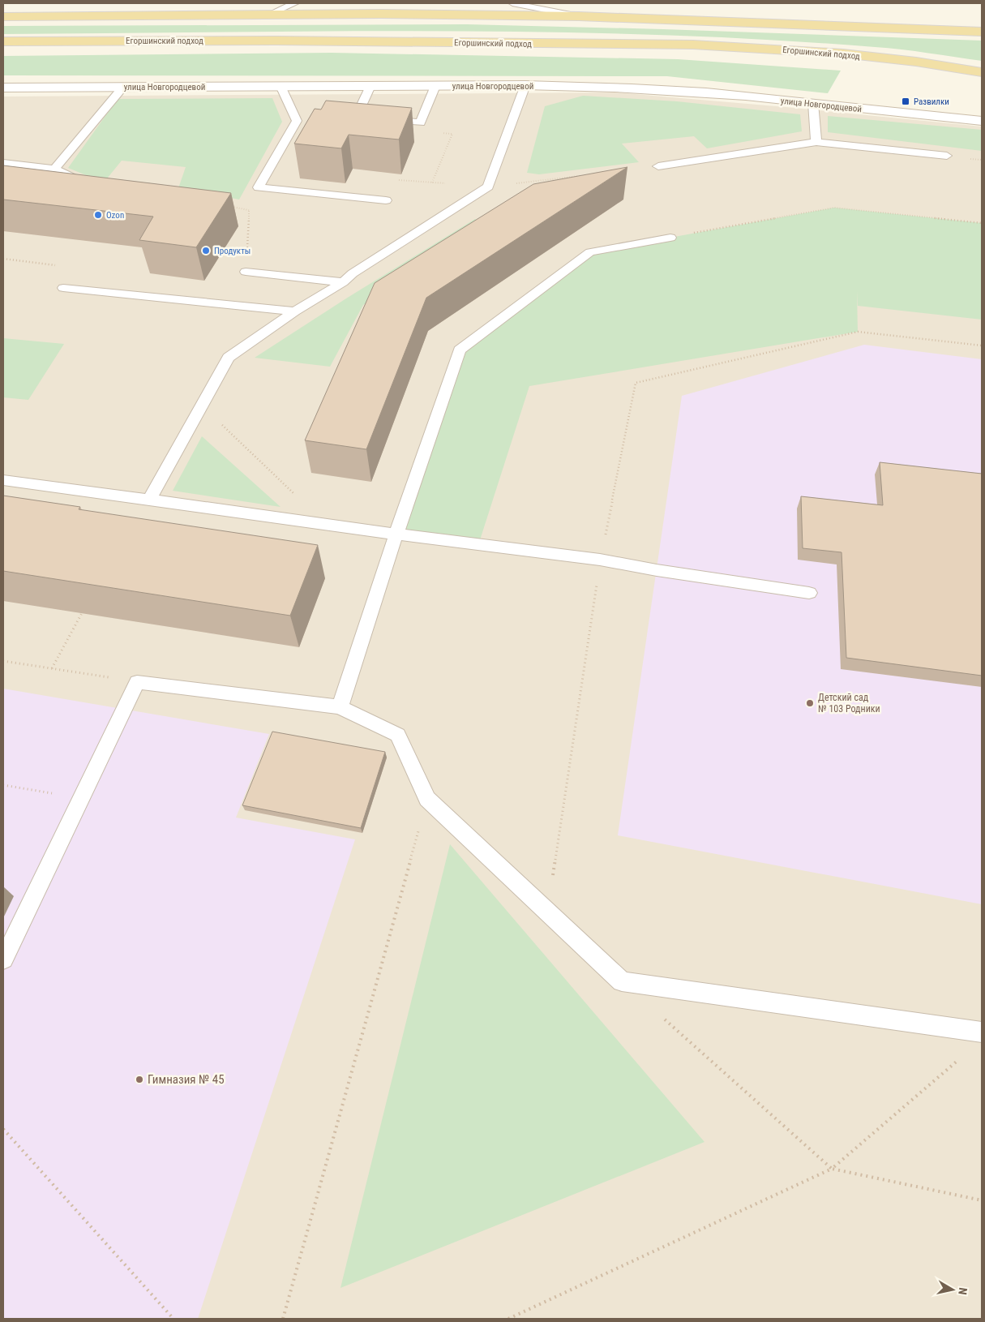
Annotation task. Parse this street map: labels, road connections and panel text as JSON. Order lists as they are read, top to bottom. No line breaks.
{"streets":{"main road":["Егоршинский подход"],"street":["улица Новгородцевой"]},"places":{"transit":["Развилки"],"other":["Ozon","Продукты","Детский сад № 103 Родники","Гимназия № 45"]},"north":"right"}
